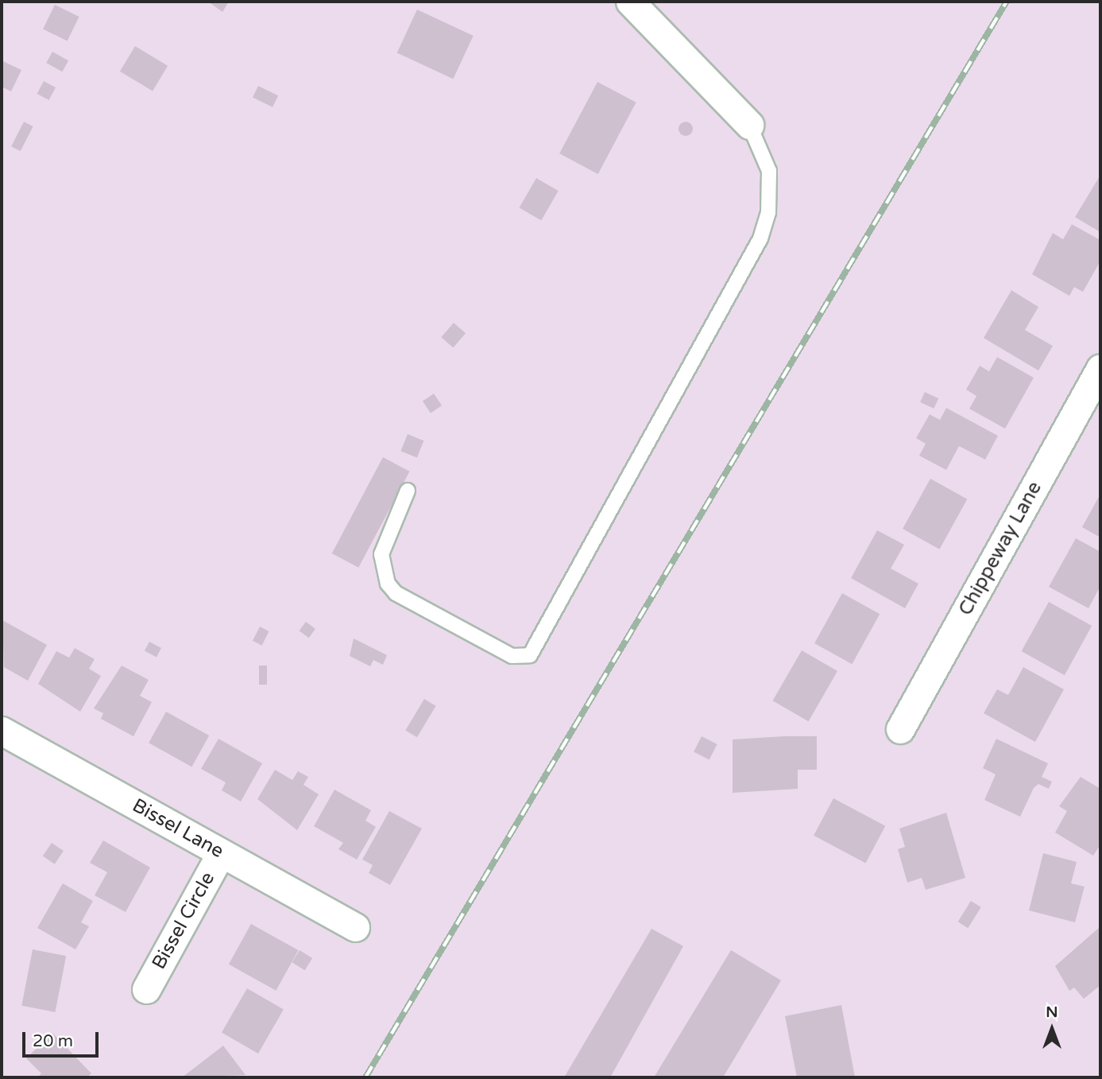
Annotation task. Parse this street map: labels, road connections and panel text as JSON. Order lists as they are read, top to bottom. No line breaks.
{"streets":{"street":["Chippeway Lane","Bissel Lane","Bissel Circle"]},"crossings":[["Bissel Lane","Bissel Circle"]],"scale_bar":"20 m","north":"top"}
